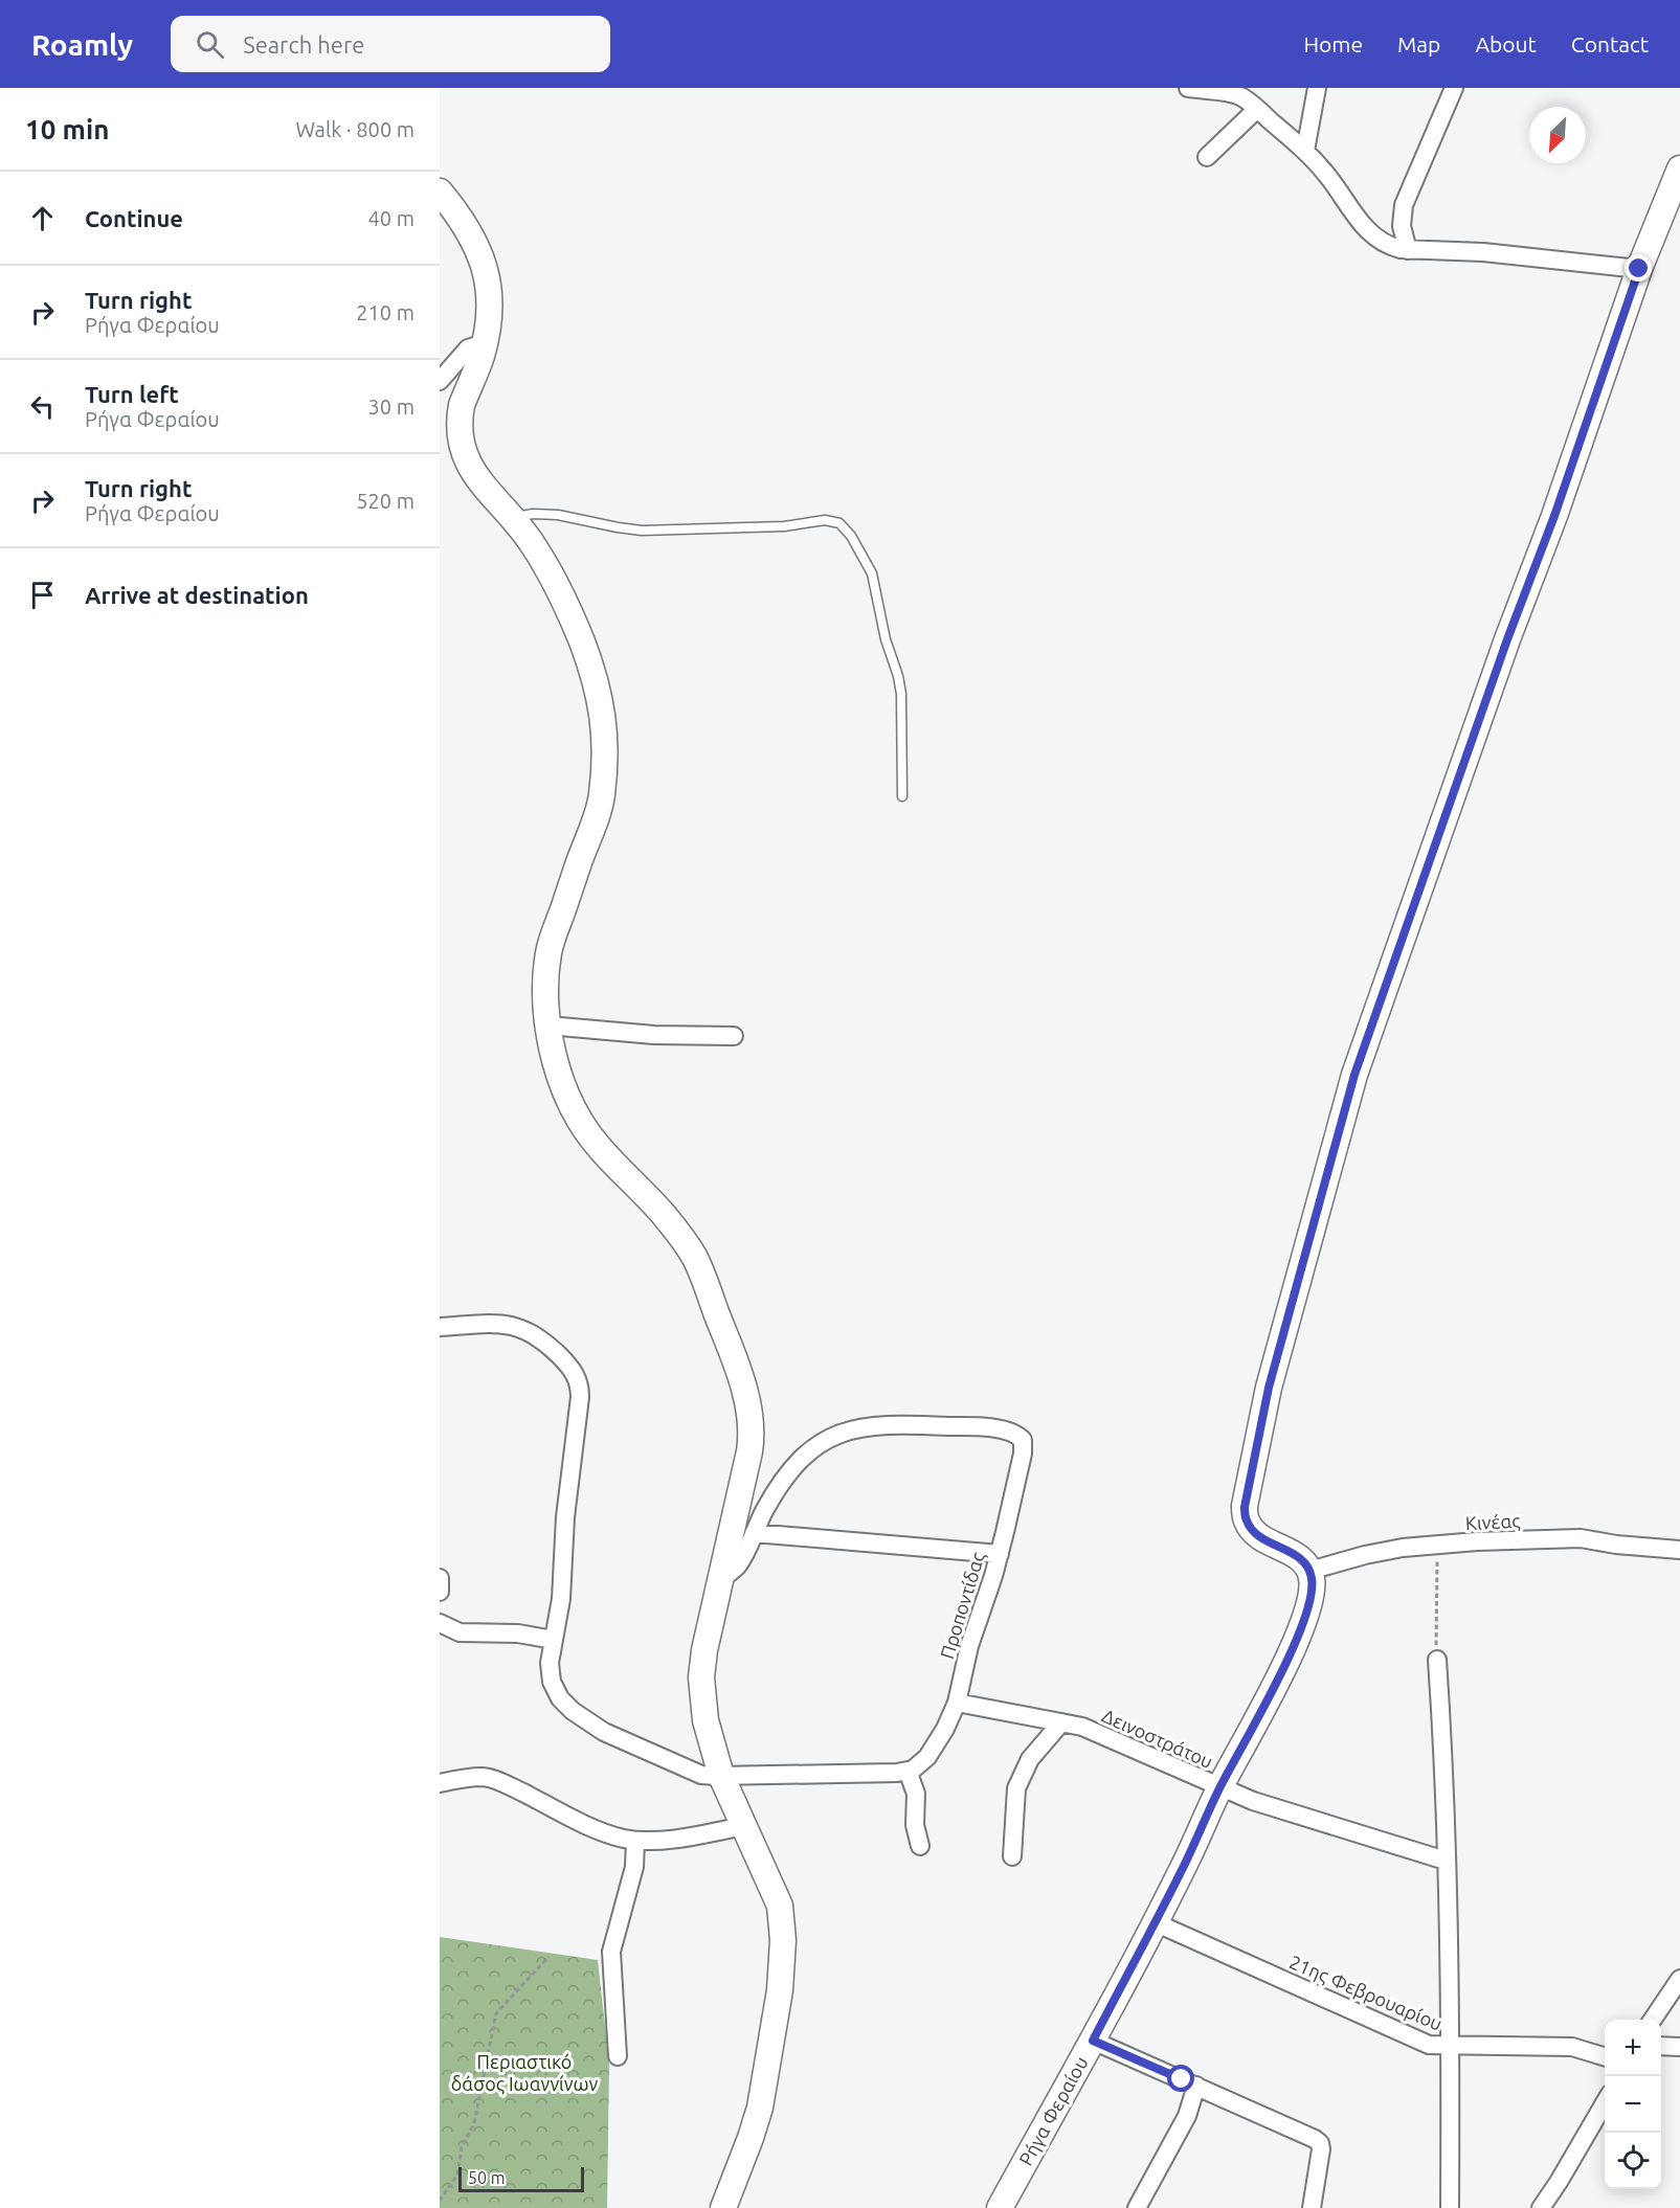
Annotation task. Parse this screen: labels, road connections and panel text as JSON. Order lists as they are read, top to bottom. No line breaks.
{"streets":{"street":["Κινέας","Προποντίδας","Δεινοστράτου","21ης Φεβρουαρίου","Ρήγα Φεραίου"]},"crossings":[["Κινέας","Ρήγα Φεραίου"],["Προποντίδας","Δεινοστράτου"],["Δεινοστράτου","Ρήγα Φεραίου"],["21ης Φεβρουαρίου","Ρήγα Φεραίου"]],"parks":["Περιαστικό δάσος Ιωαννίνων"],"scale_bar":"50 m","north":"bottom left","page":{"header":"Roamly","search":"Search here","nav":["Home","Map","About","Contact"],"heading":["10 min","Walk · 800 m"],"list":[["Continue","40 m"],["Turn right","Ρήγα Φεραίου","210 m"],["Turn left","Ρήγα Φεραίου","30 m"],["Turn right","Ρήγα Φεραίου","520 m"],"Arrive at destination"],"map_buttons":["+","−"],"scale":"50 m"}}
